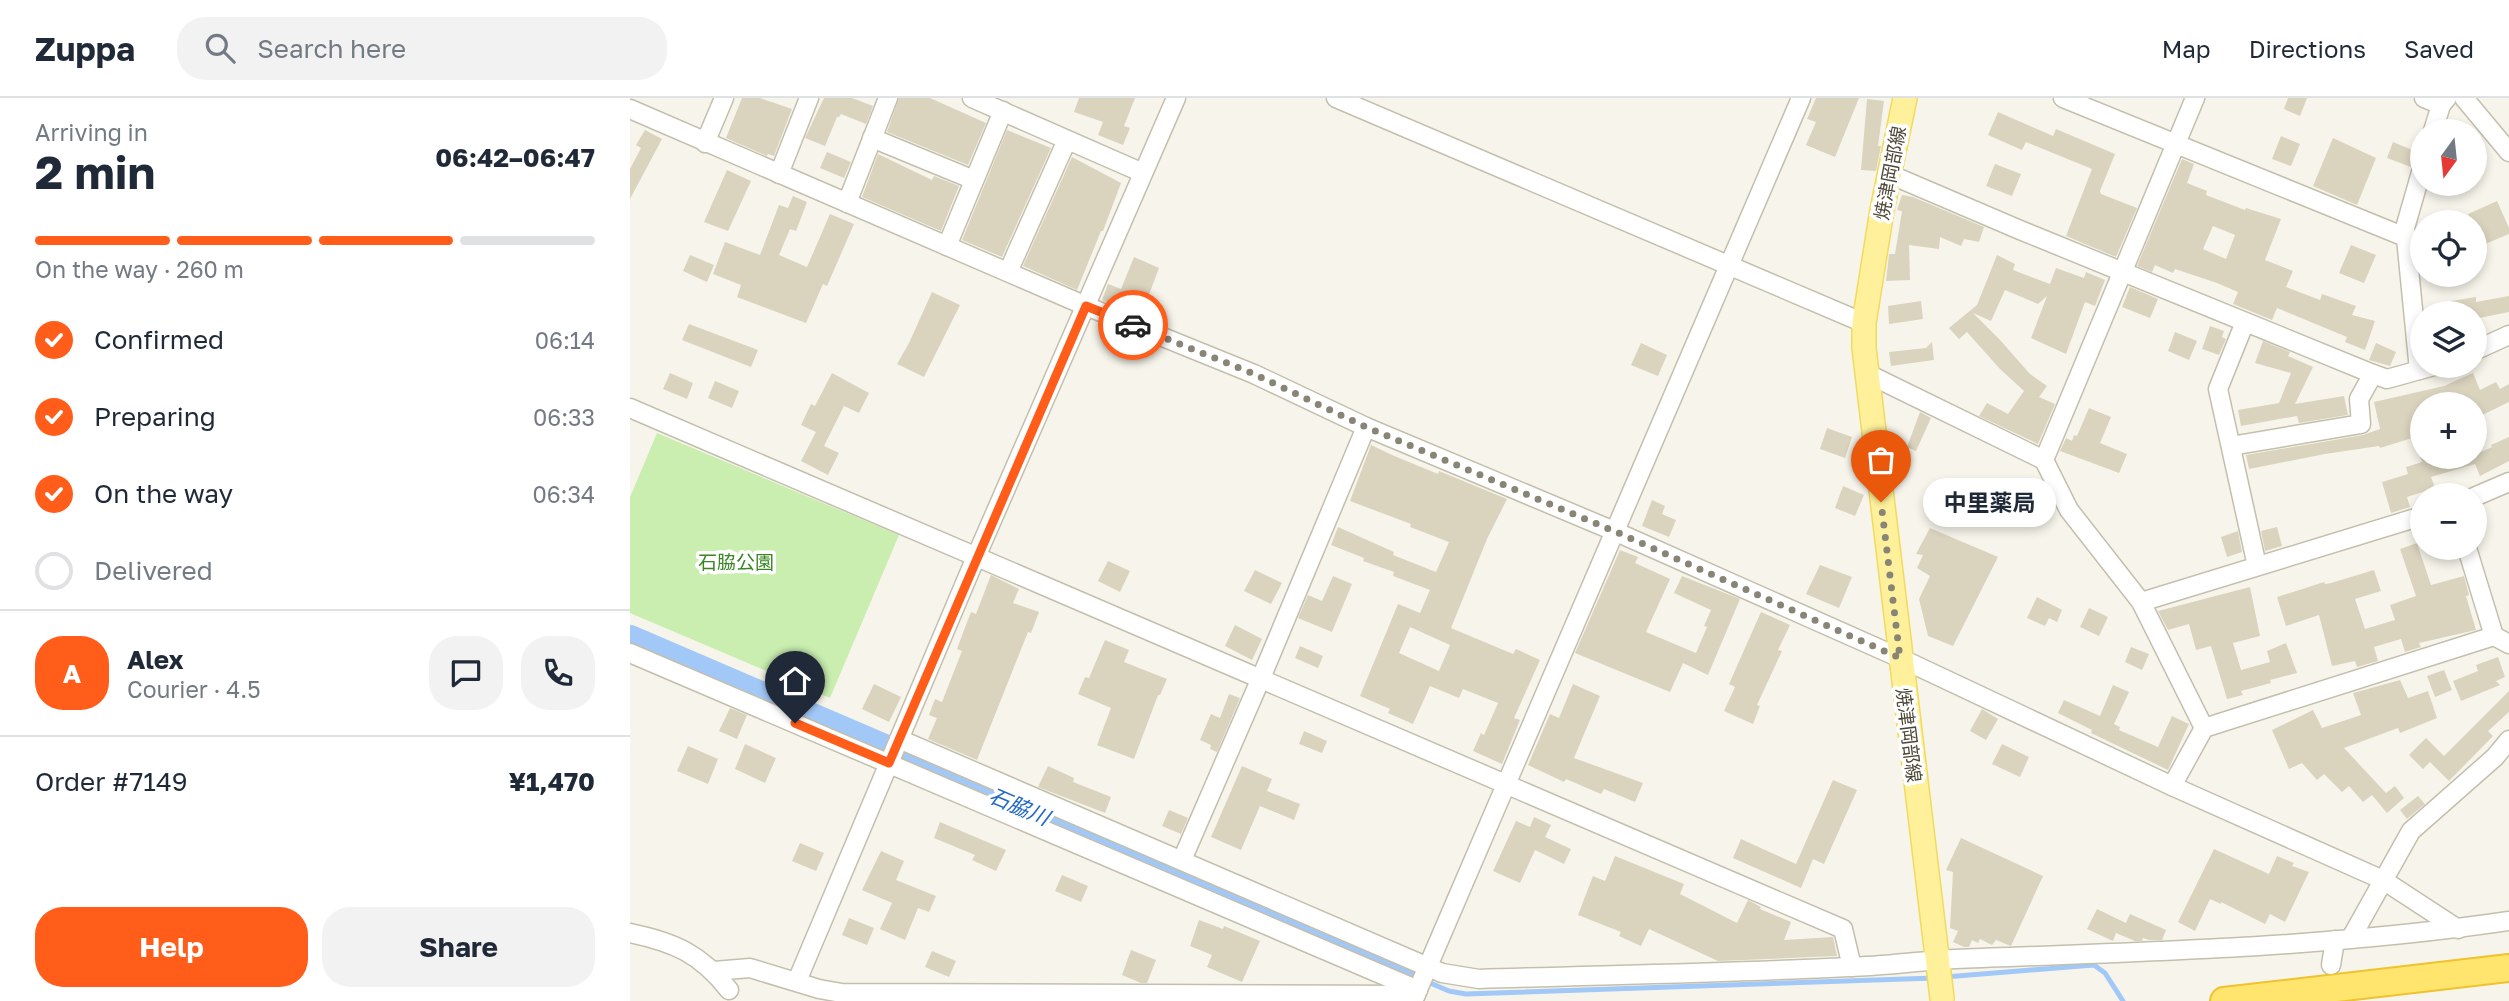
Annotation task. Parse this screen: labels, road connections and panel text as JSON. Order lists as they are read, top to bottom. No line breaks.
{"streets":{"main road":["焼津岡部線"]},"water":["石脇川"],"parks":["石脇公園"],"places":["中里薬局"],"north":"bottom","page":{"header":"Zuppa","search":"Search here","nav":["Map","Directions","Saved"],"heading":["2 min","Arriving in","06:42–06:47"],"panel":["Alex","Courier · 4.5","Order #7149","¥1,470"],"map_buttons":["+","−"],"bar":"On the way · 260 m","list":[["Confirmed","06:14"],["Preparing","06:33"],["On the way","06:34"],"Delivered"],"bubble":"中里薬局","round":"A","buttons":["Help","Share"]}}
